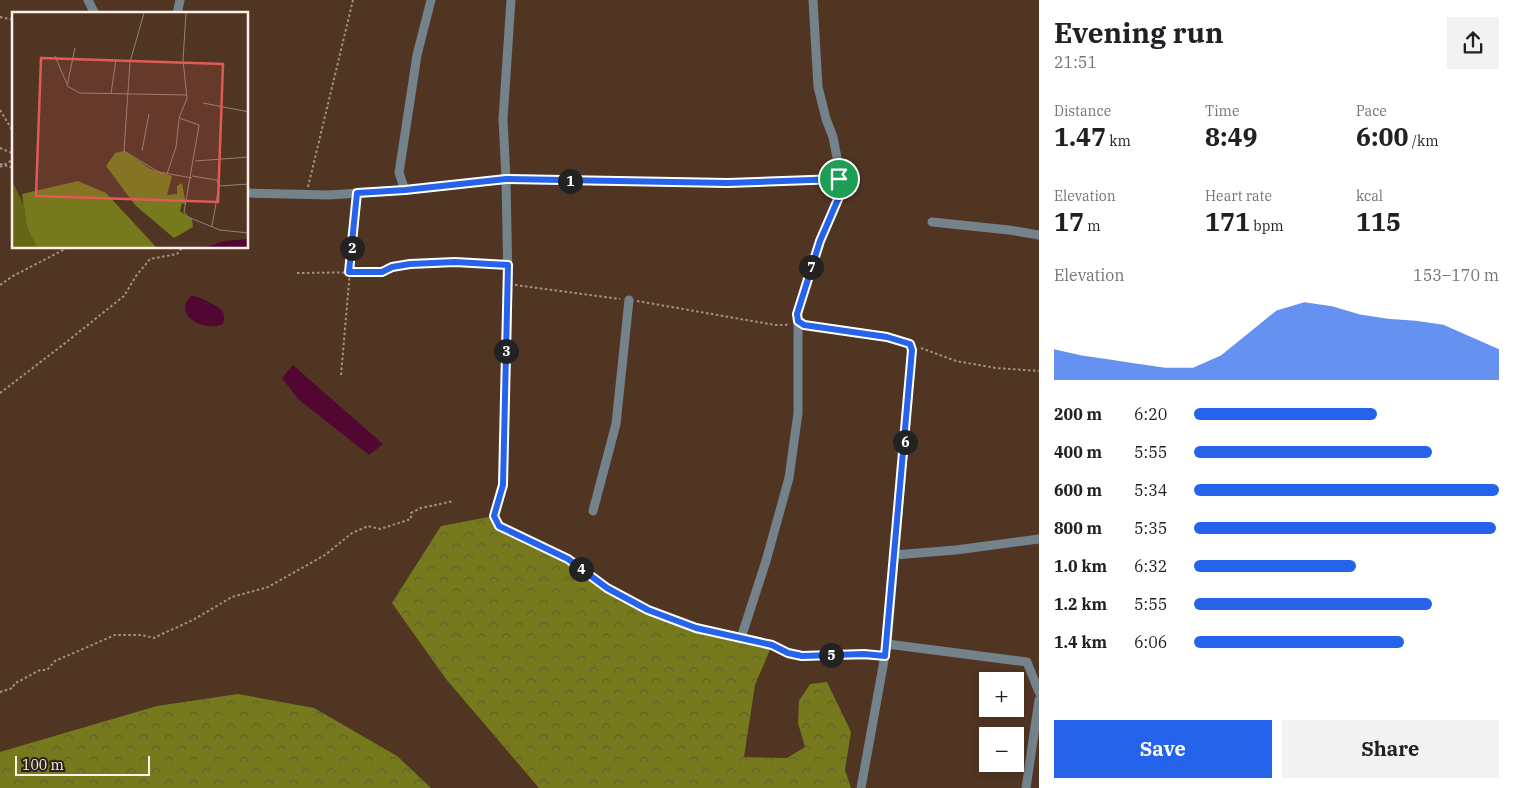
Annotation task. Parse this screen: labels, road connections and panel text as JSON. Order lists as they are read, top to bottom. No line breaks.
{"scale_bar":"100 m","page":{"heading":["Evening run","21:51"],"stats":[["Distance","1.47 km"],["Time","8:49"],["Pace","6:00 /km"],["Elevation","17 m"],["Heart rate","171 bpm"],["kcal","115"]],"pins":["1","2","7","3","6","4","5"],"chart":["Elevation","153–170 m"],"list":[{"name":"200 m","note":"6:20"},{"name":"400 m","note":"5:55"},{"name":"600 m","note":"5:34"},{"name":"800 m","note":"5:35"},{"name":"1.0 km","note":"6:32"},{"name":"1.2 km","note":"5:55"},{"name":"1.4 km","note":"6:06"}],"map_buttons":["+","−"],"buttons":["Save","Share"],"scale":"100 m"}}
